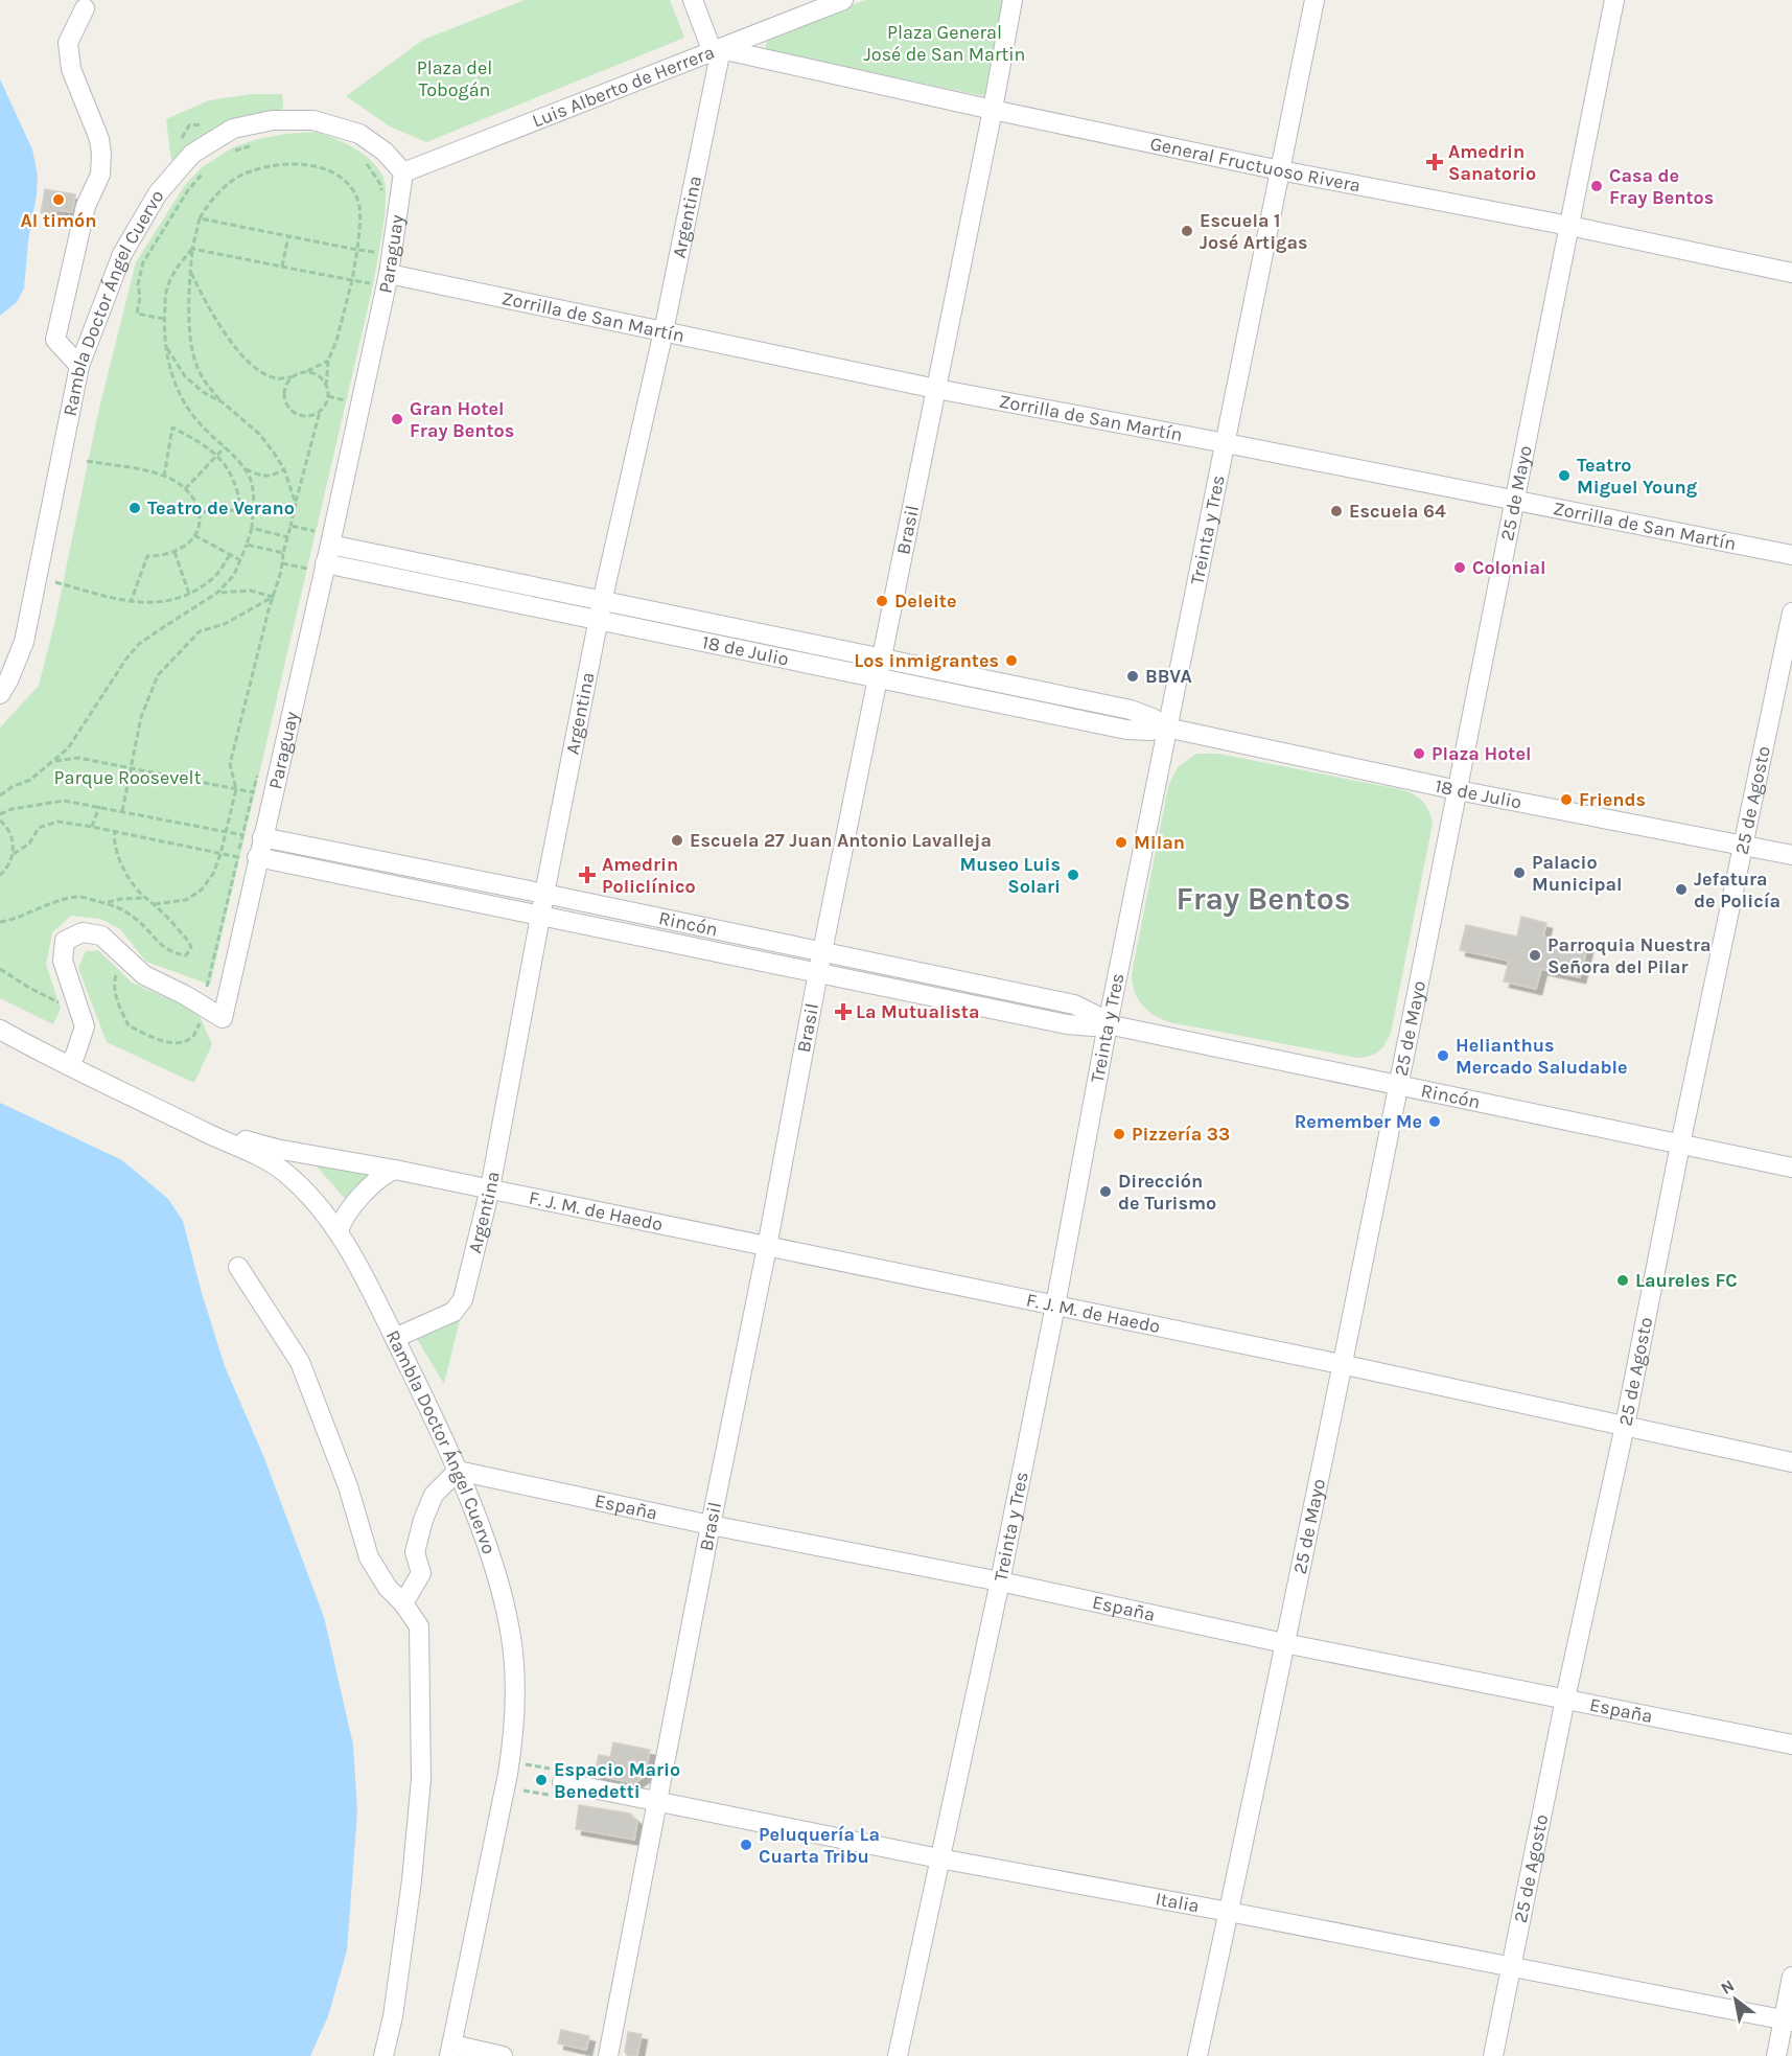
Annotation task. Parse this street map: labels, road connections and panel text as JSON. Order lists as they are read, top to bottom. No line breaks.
{"streets":{"street":["Luis Alberto de Herrera","General Fructuoso Rivera","Argentina","Paraguay","Rambla Doctor Ángel Cuervo","Zorrilla de San Martín","25 de Mayo","Brasil","Treinta y Tres","18 de Julio","25 de Agosto","Rincón","F. J. M. de Haedo","España","Italia"]},"crossings":[["Luis Alberto de Herrera","General Fructuoso Rivera"],["Luis Alberto de Herrera","Argentina"],["Luis Alberto de Herrera","Paraguay"],["Luis Alberto de Herrera","Rambla Doctor Ángel Cuervo"],["General Fructuoso Rivera","Argentina"],["General Fructuoso Rivera","25 de Mayo"],["General Fructuoso Rivera","Brasil"],["General Fructuoso Rivera","Treinta y Tres"],["Argentina","Rambla Doctor Ángel Cuervo"],["Argentina","Zorrilla de San Martín"],["Argentina","18 de Julio"],["Argentina","Rincón"],["Argentina","F. J. M. de Haedo"],["Paraguay","Rambla Doctor Ángel Cuervo"],["Paraguay","Zorrilla de San Martín"],["Paraguay","18 de Julio"],["Paraguay","Rincón"],["Rambla Doctor Ángel Cuervo","F. J. M. de Haedo"],["Rambla Doctor Ángel Cuervo","España"],["Zorrilla de San Martín","25 de Mayo"],["Zorrilla de San Martín","Brasil"],["Zorrilla de San Martín","Treinta y Tres"],["25 de Mayo","18 de Julio"],["25 de Mayo","Rincón"],["25 de Mayo","F. J. M. de Haedo"],["25 de Mayo","España"],["25 de Mayo","Italia"],["Brasil","18 de Julio"],["Brasil","Rincón"],["Brasil","F. J. M. de Haedo"],["Brasil","España"],["Brasil","Italia"],["Treinta y Tres","18 de Julio"],["Treinta y Tres","Rincón"],["Treinta y Tres","F. J. M. de Haedo"],["Treinta y Tres","España"],["Treinta y Tres","Italia"],["18 de Julio","25 de Agosto"],["25 de Agosto","Rincón"],["25 de Agosto","F. J. M. de Haedo"],["25 de Agosto","España"],["25 de Agosto","Italia"]],"districts":["Fray Bentos"],"parks":["Plaza General José de San Martin","Plaza del Tobogán","Parque Roosevelt"],"places":{"health":["Amedrin Sanatorio","Amedrin Policlínico","La Mutualista"],"other":["Casa de Fray Bentos","Al timón","Escuela 1 José Artigas","Gran Hotel Fray Bentos","Teatro Miguel Young","Teatro de Verano","Escuela 64","Colonial","Deleite","Los inmigrantes","BBVA","Plaza Hotel","Friends","Escuela 27 Juan Antonio Lavalleja","Milan","Palacio Municipal","Museo Luis Solari","Jefatura de Policía","Parroquia Nuestra Señora del Pilar","Helianthus Mercado Saludable","Remember Me","Pizzería 33","Dirección de Turismo","Laureles FC","Espacio Mario Benedetti","Peluquería La Cuarta Tribu"]},"north":"top left"}
